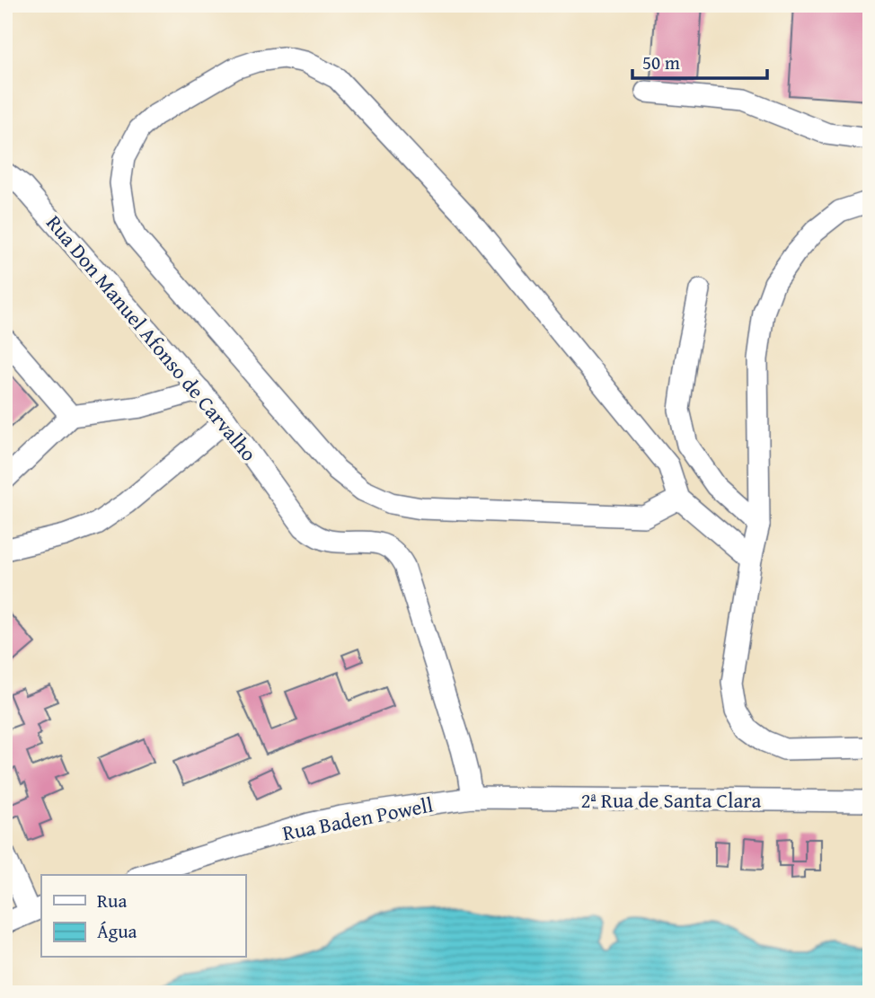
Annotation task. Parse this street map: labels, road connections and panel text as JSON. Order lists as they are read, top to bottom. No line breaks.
{"streets":{"street":["Rua Don Manuel Afonso de Carvalho","2ª Rua de Santa Clara","Rua Baden Powell"]},"crossings":[["Rua Don Manuel Afonso de Carvalho","2ª Rua de Santa Clara"],["Rua Don Manuel Afonso de Carvalho","Rua Baden Powell"],["2ª Rua de Santa Clara","Rua Baden Powell"]],"legend":["Rua","Água"],"scale_bar":"50 m"}
